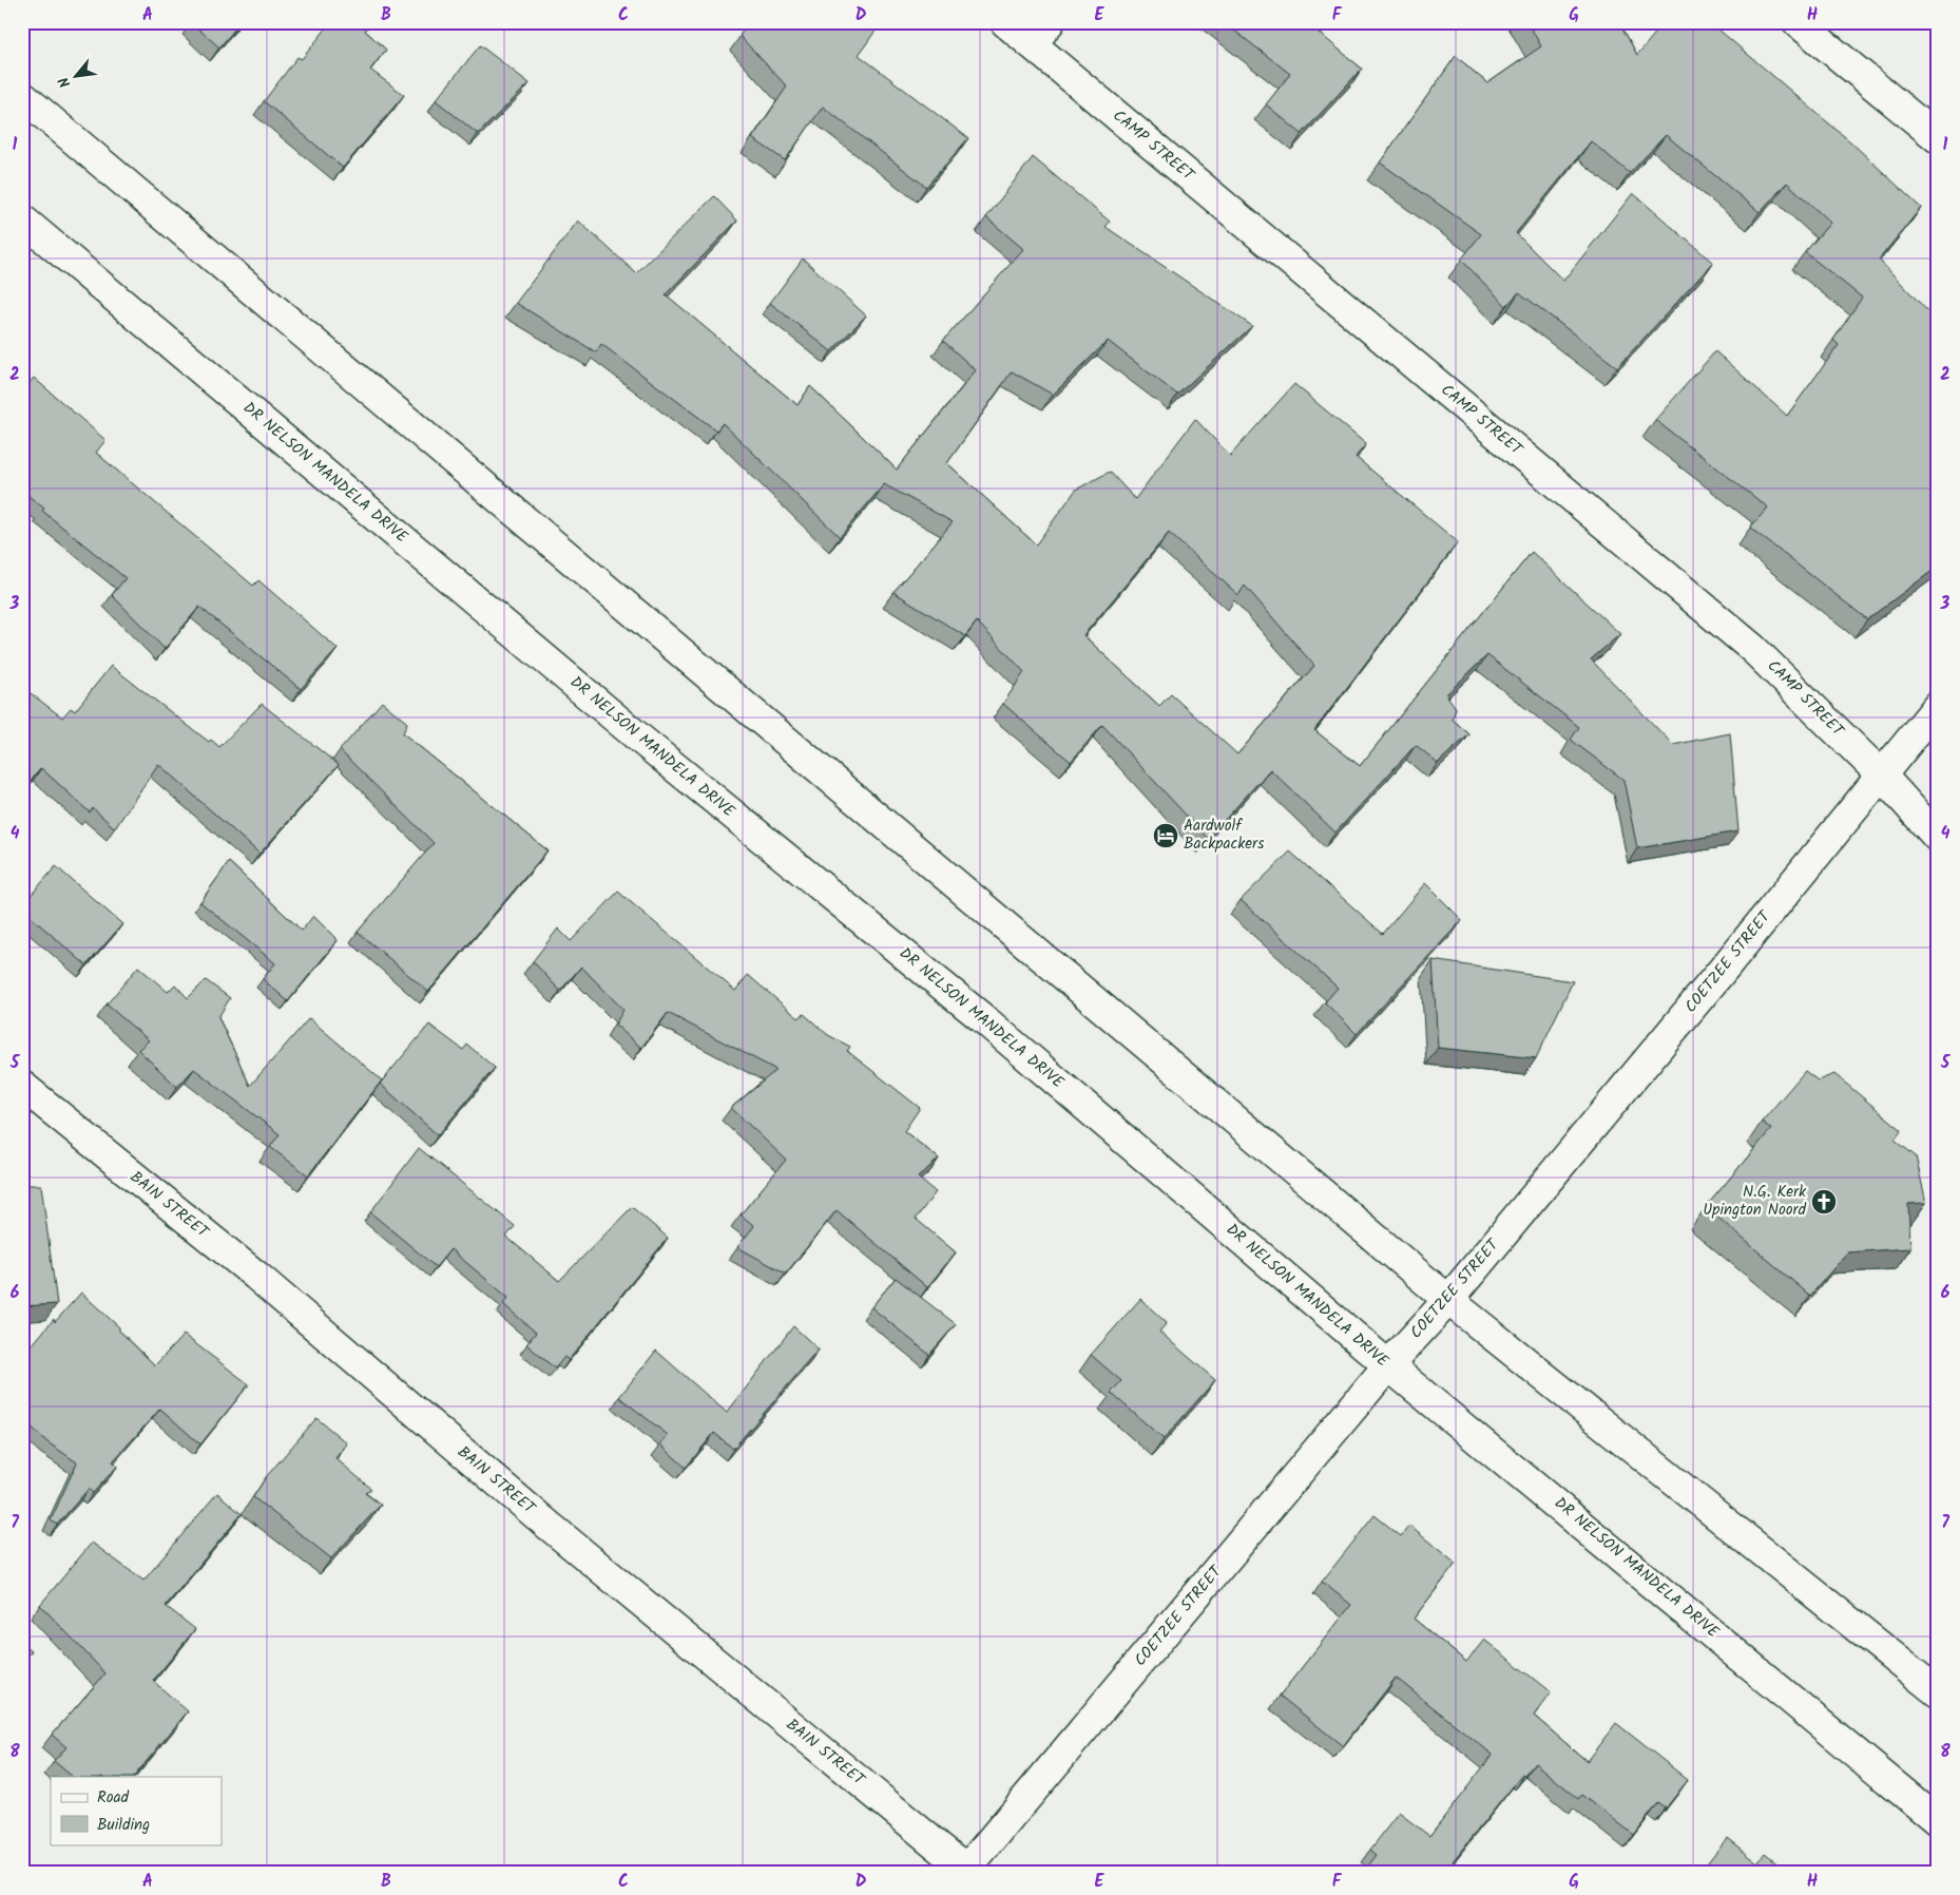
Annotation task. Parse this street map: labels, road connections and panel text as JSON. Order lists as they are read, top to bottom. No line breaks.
{"streets":{"street":["CAMP STREET","DR NELSON MANDELA DRIVE","COETZEE STREET","BAIN STREET"]},"crossings":[["CAMP STREET","COETZEE STREET"],["DR NELSON MANDELA DRIVE","COETZEE STREET"],["COETZEE STREET","BAIN STREET"]],"places":{"hotel":["Aardwolf Backpackers"],"church":["N.G. Kerk Upington Noord"]},"legend":["Road","Building"],"north":"bottom left","grid":{"columns":["A","B","C","D","E","F","G","H"],"rows":["1","2","3","4","5","6","7","8"]}}
